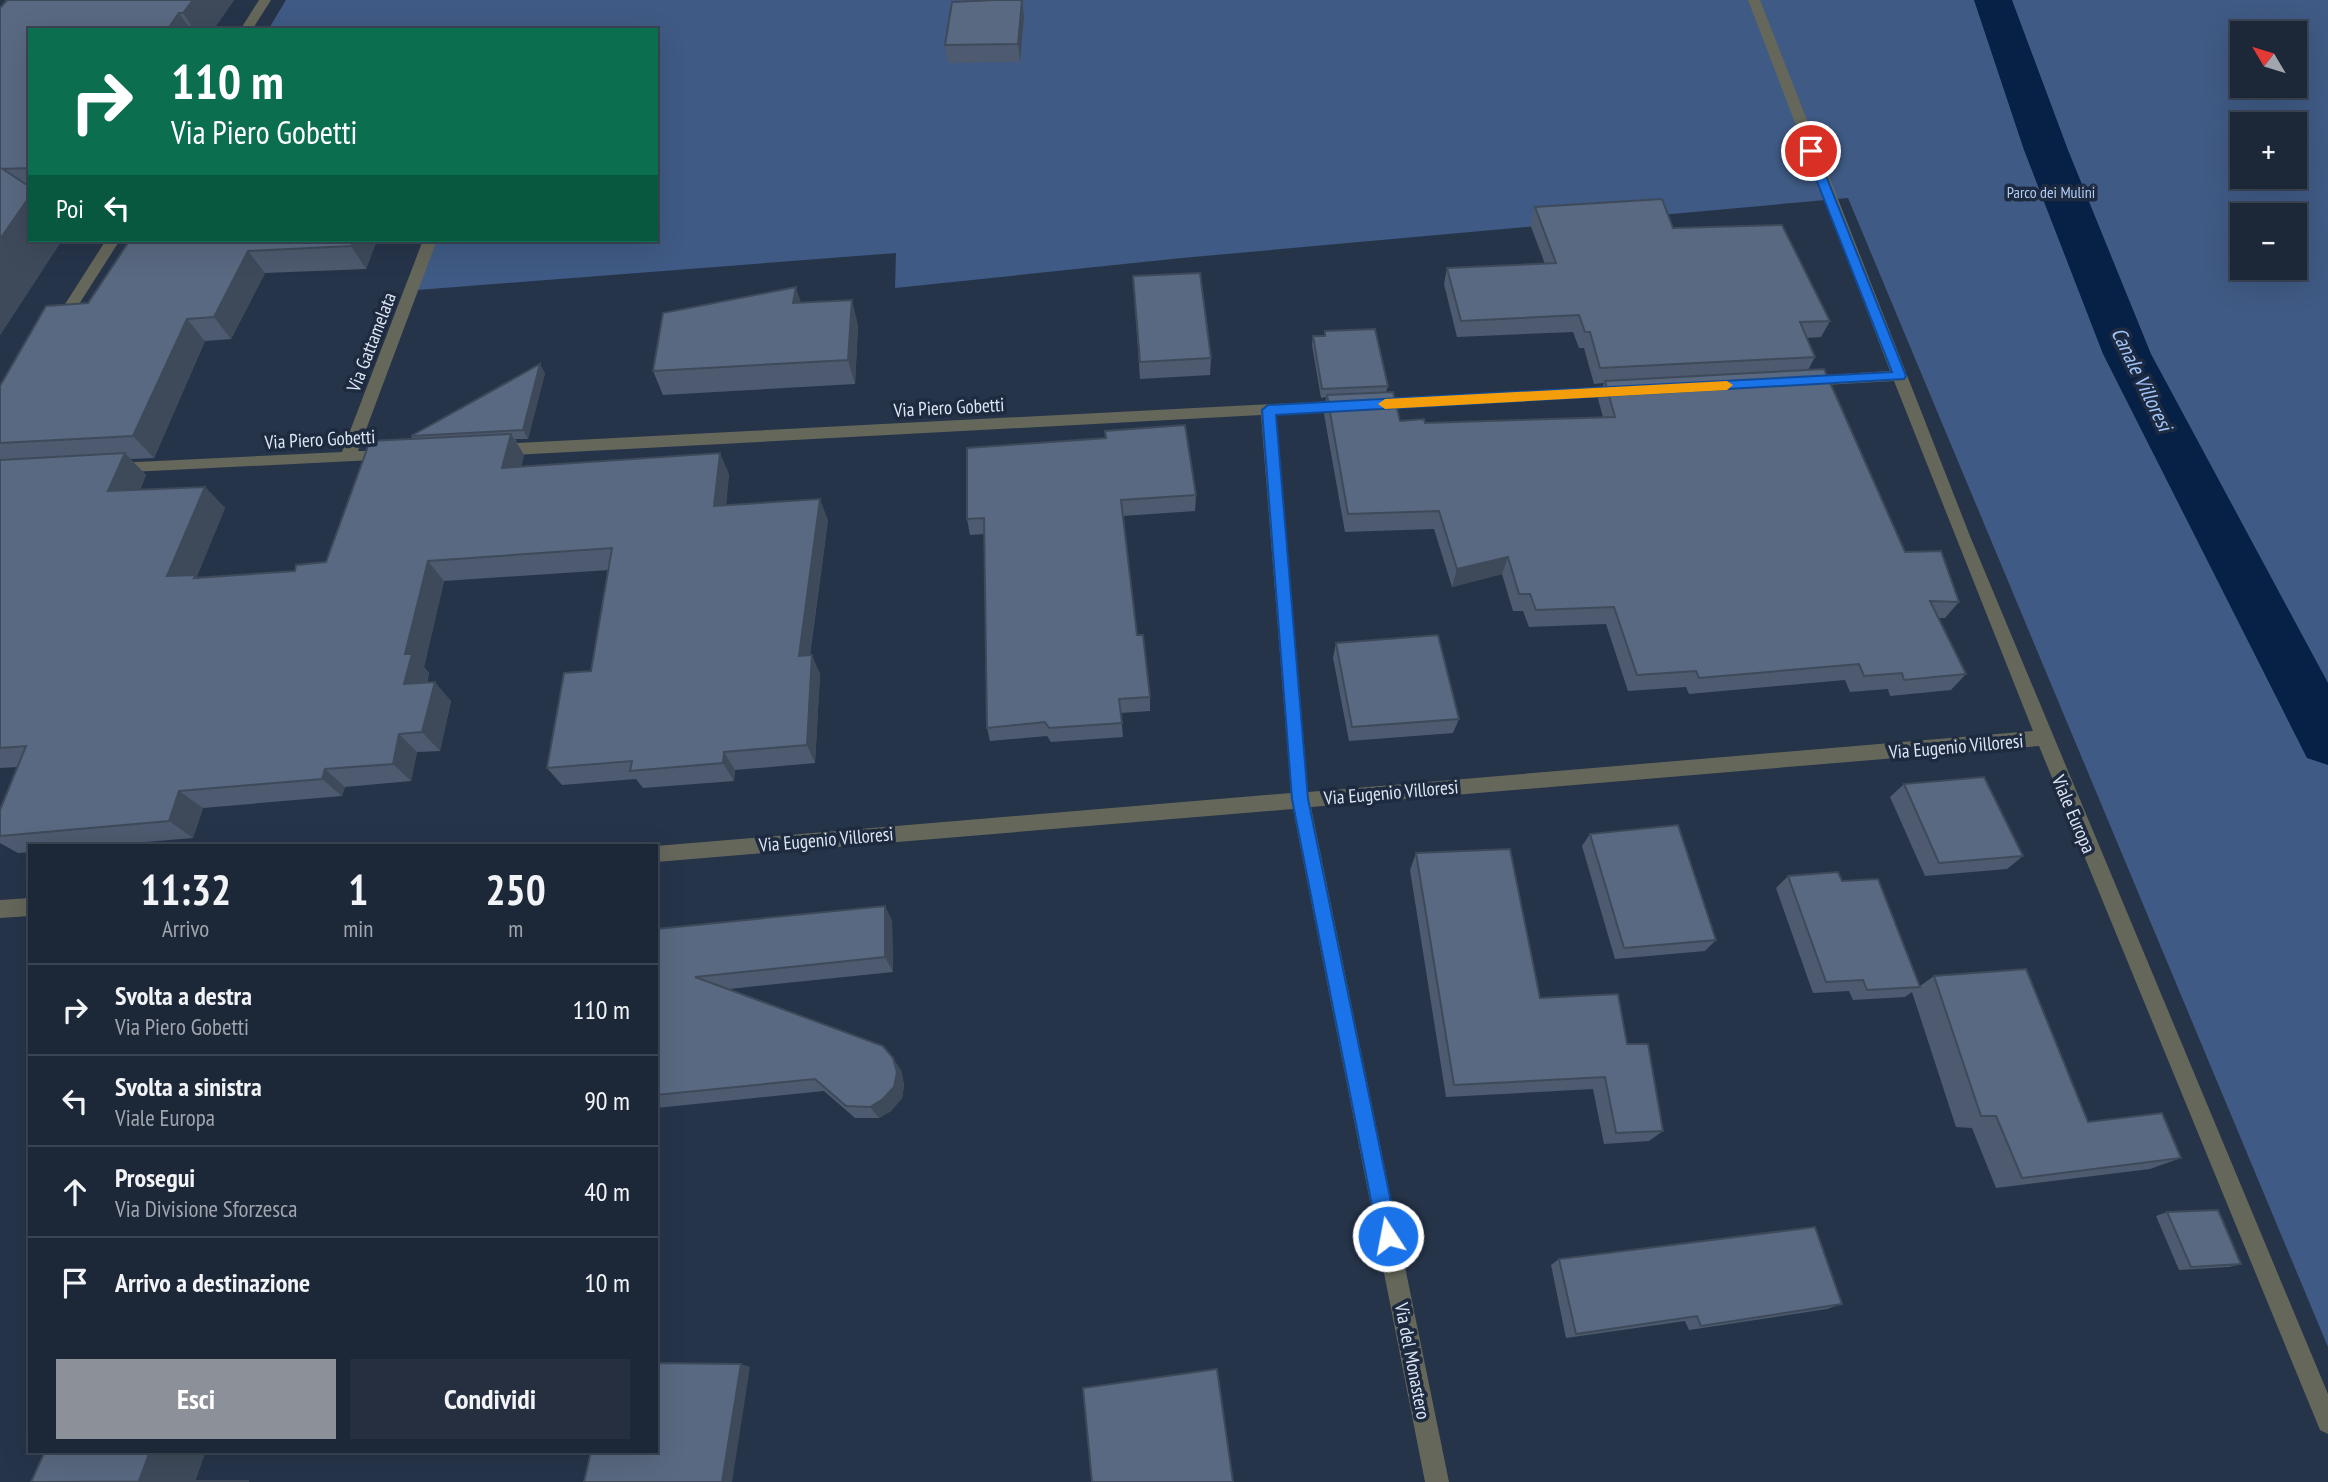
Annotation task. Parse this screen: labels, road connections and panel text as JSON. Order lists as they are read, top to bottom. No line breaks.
{"streets":{"street":["Via Gattamelata","Via Piero Gobetti","Via Eugenio Villoresi","Viale Europa","Via del Monastero"]},"crossings":[["Via Gattamelata","Via Piero Gobetti"],["Via Piero Gobetti","Via del Monastero"],["Via Eugenio Villoresi","Viale Europa"],["Via Eugenio Villoresi","Via del Monastero"]],"water":["Canale Villoresi"],"parks":["Parco dei Mulini"],"north":"top left","page":{"map_buttons":["+","−"],"turn":["110 m","Via Piero Gobetti"],"then":"Poi","eta":["11:32","Arrivo","1","min","250","m"],"list":[{"name":"Svolta a destra","note":"Via Piero Gobetti","value":"110 m"},{"name":"Svolta a sinistra","note":"Viale Europa","value":"90 m"},{"name":"Prosegui","note":"Via Divisione Sforzesca","value":"40 m"},{"name":"Arrivo a destinazione","value":"10 m"}],"buttons":["Esci","Condividi"]}}
